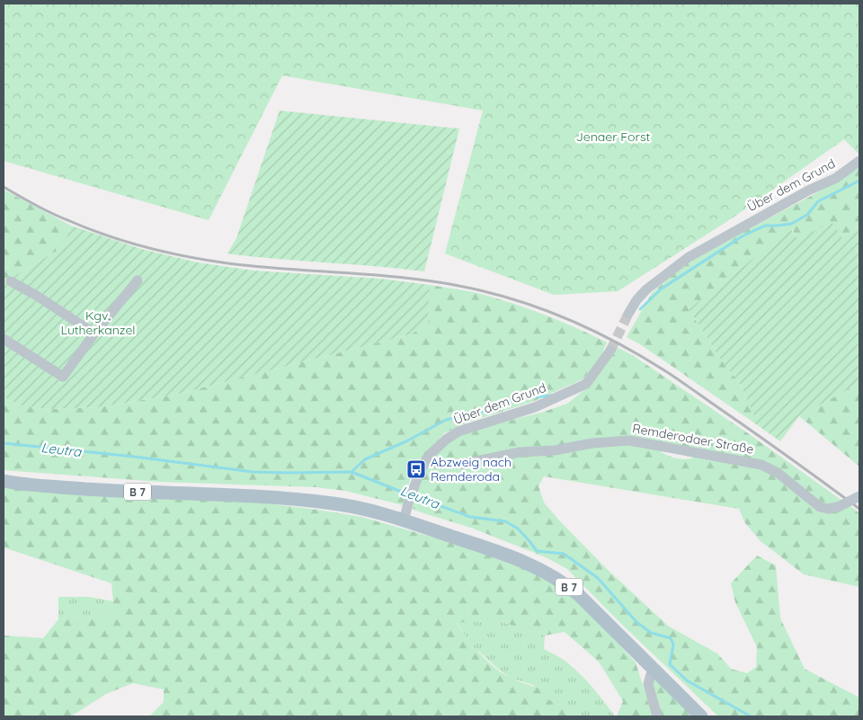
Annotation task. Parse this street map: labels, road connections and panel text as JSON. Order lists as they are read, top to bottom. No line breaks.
{"streets":{"main road":["B 7"],"street":["Über dem Grund","Remderodaer Straße"]},"crossings":[["Über dem Grund","Remderodaer Straße"],["Über dem Grund","B 7"]],"water":["Leutra"],"parks":["Jenaer Forst","Kgv. Lutherkanzel"],"places":{"bus stop":["Abzweig nach Remderoda"]}}
